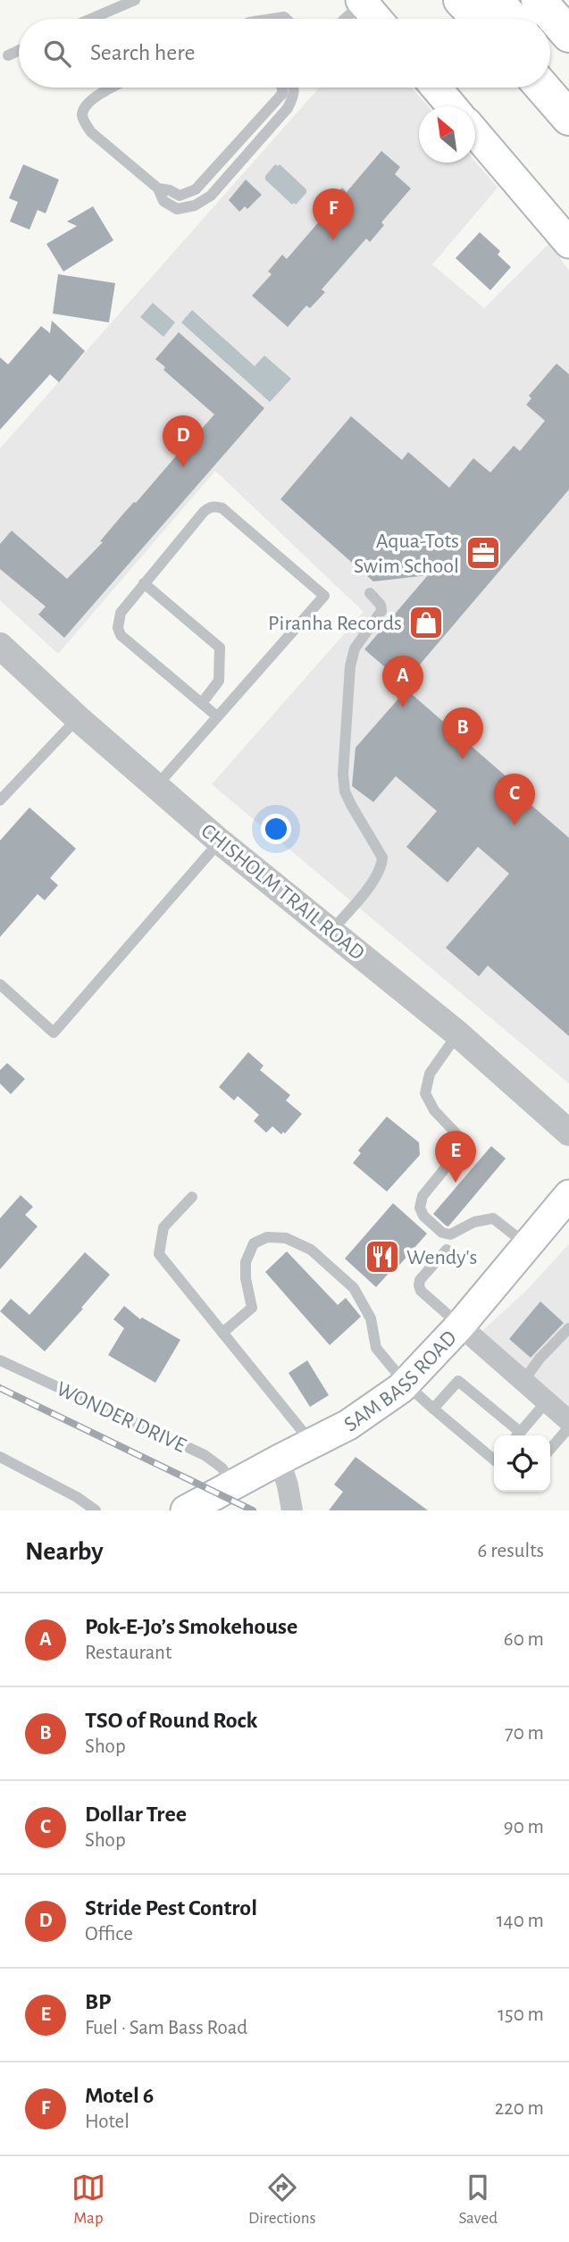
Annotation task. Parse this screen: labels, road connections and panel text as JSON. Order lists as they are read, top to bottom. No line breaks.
{"streets":{"main road":["SAM BASS ROAD"],"street":["CHISHOLM TRAIL ROAD"],"lane":["WONDER DRIVE"]},"crossings":[["SAM BASS ROAD","WONDER DRIVE"]],"places":{"office":["Aqua-Tots Swim School"],"shop":["Piranha Records"],"restaurant":["Wendy's"]},"north":"top left","page":{"search":"Search here","pins":["F","D","A","B","C","E"],"heading":["Nearby","6 results"],"list":[{"mark":"A","name":"Pok-E-Jo’s Smokehouse","note":"Restaurant","value":"60 m"},{"mark":"B","name":"TSO of Round Rock","note":"Shop","value":"70 m"},{"mark":"C","name":"Dollar Tree","note":"Shop","value":"90 m"},{"mark":"D","name":"Stride Pest Control","note":"Office","value":"140 m"},{"mark":"E","name":"BP","note":"Fuel · Sam Bass Road","value":"150 m"},{"mark":"F","name":"Motel 6","note":"Hotel","value":"220 m"}],"nav":["Map","Directions","Saved"]}}
